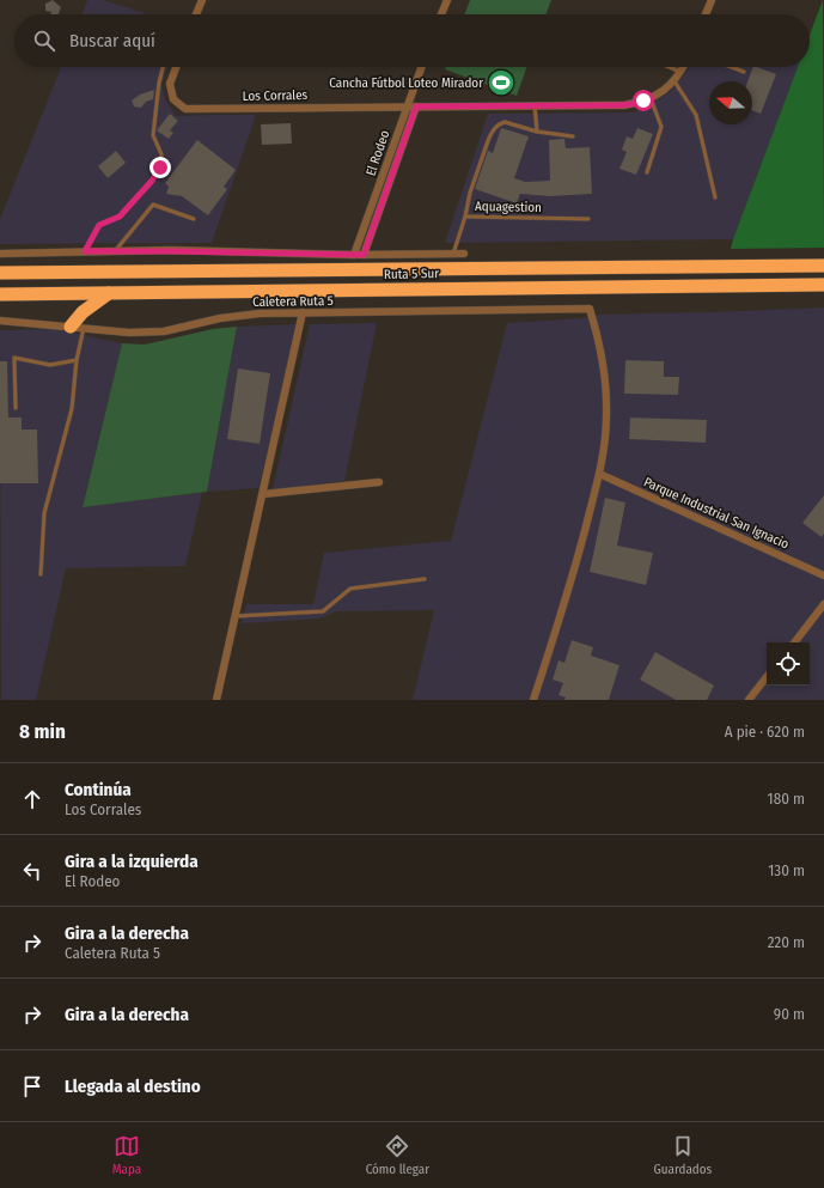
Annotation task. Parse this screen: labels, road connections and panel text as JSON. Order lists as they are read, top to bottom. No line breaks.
{"streets":{"highway":["Ruta 5 Sur"],"street":["Los Corrales","El Rodeo","Caletera Ruta 5","Parque Industrial San Ignacio"],"lane":["Aquagestion"]},"crossings":[["Los Corrales","El Rodeo"],["Caletera Ruta 5","Parque Industrial San Ignacio"]],"places":{"sports":["Cancha Fútbol Loteo Mirador"]},"north":"left","page":{"search":"Buscar aquí","heading":["8 min","A pie · 620 m"],"list":[["Continúa","Los Corrales","180 m"],["Gira a la izquierda","El Rodeo","130 m"],["Gira a la derecha","Caletera Ruta 5","220 m"],["Gira a la derecha","90 m"],"Llegada al destino"],"nav":["Mapa","Cómo llegar","Guardados"]}}
